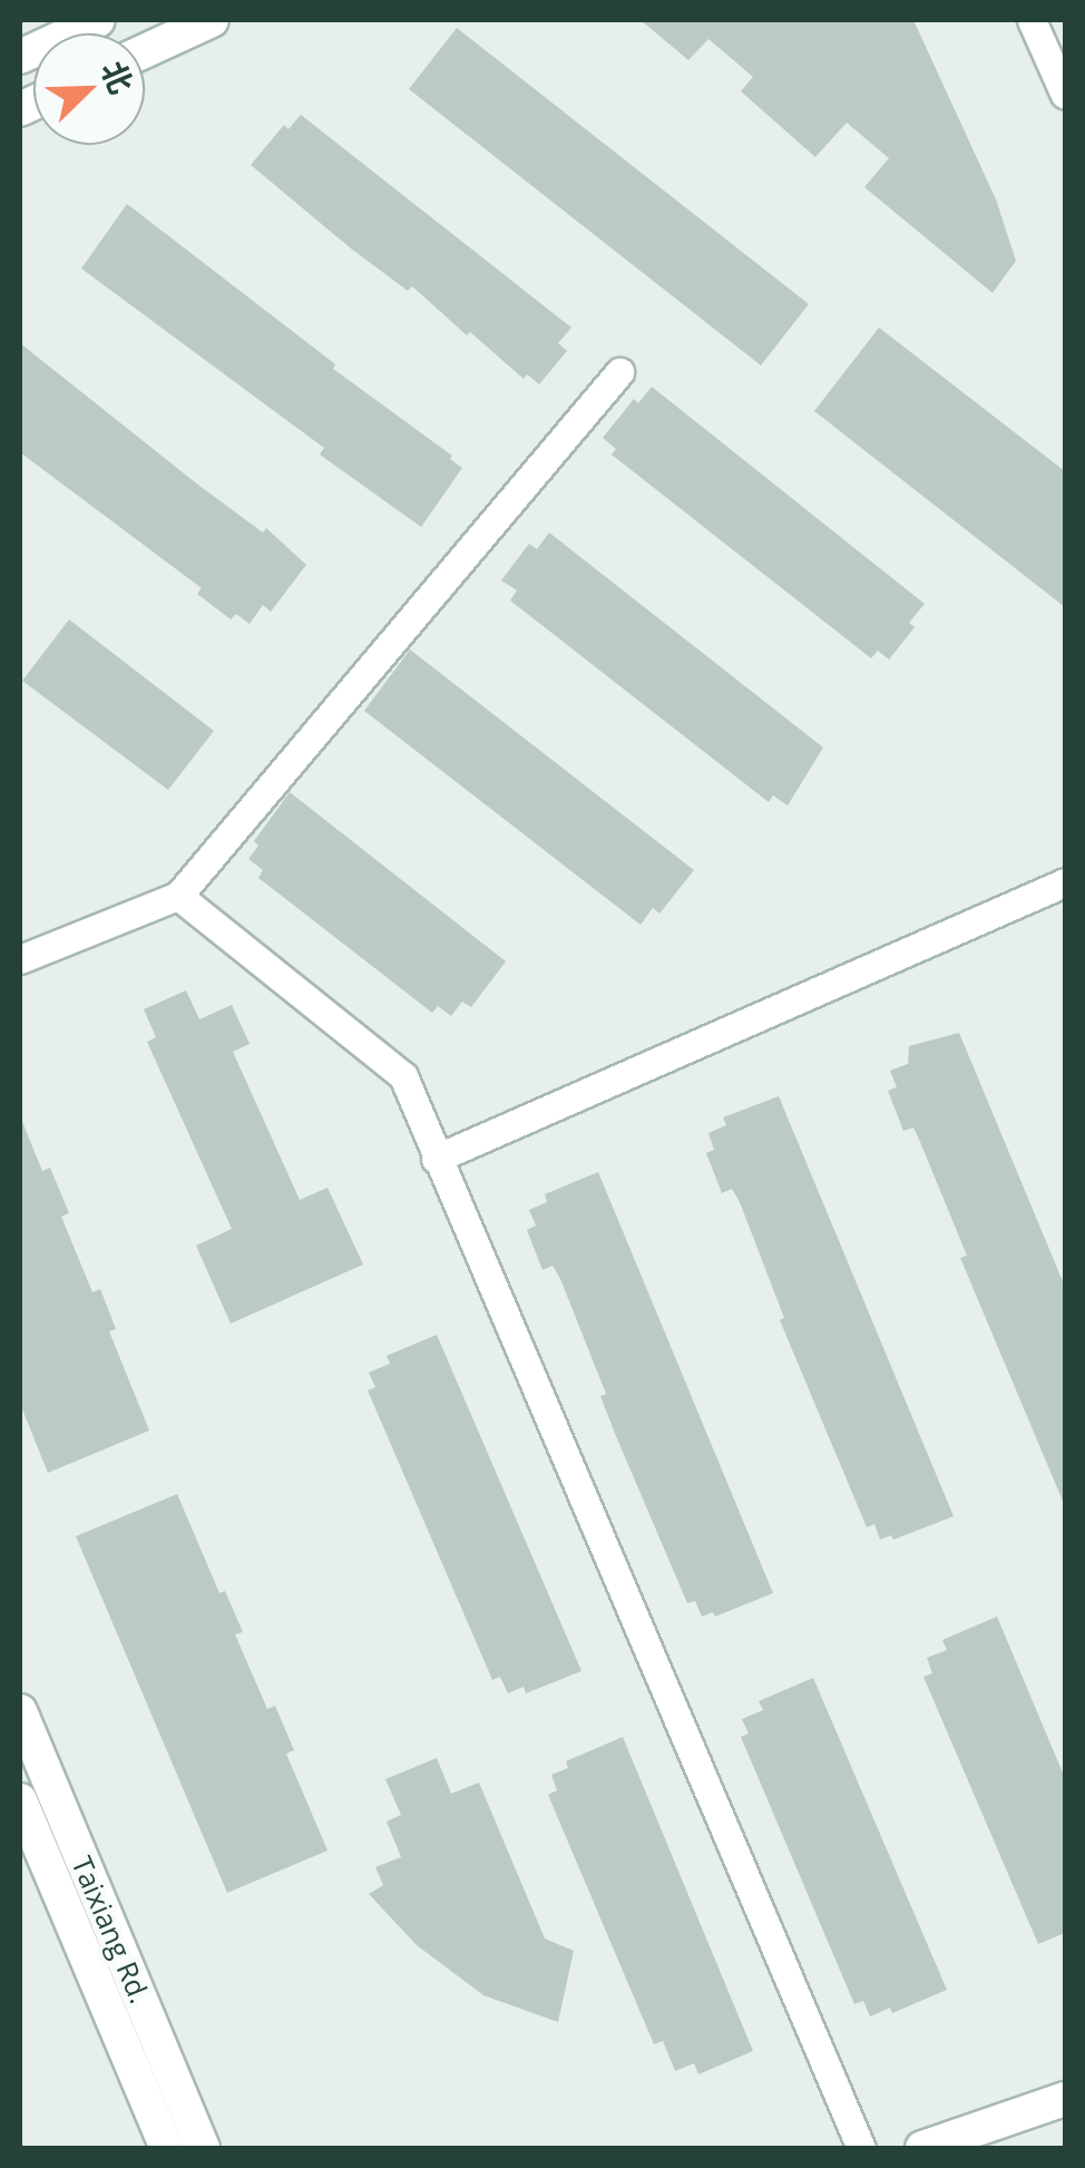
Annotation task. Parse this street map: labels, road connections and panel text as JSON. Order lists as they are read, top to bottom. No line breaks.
{"streets":{"street":["Taixiang Rd."]},"north":"top right"}
